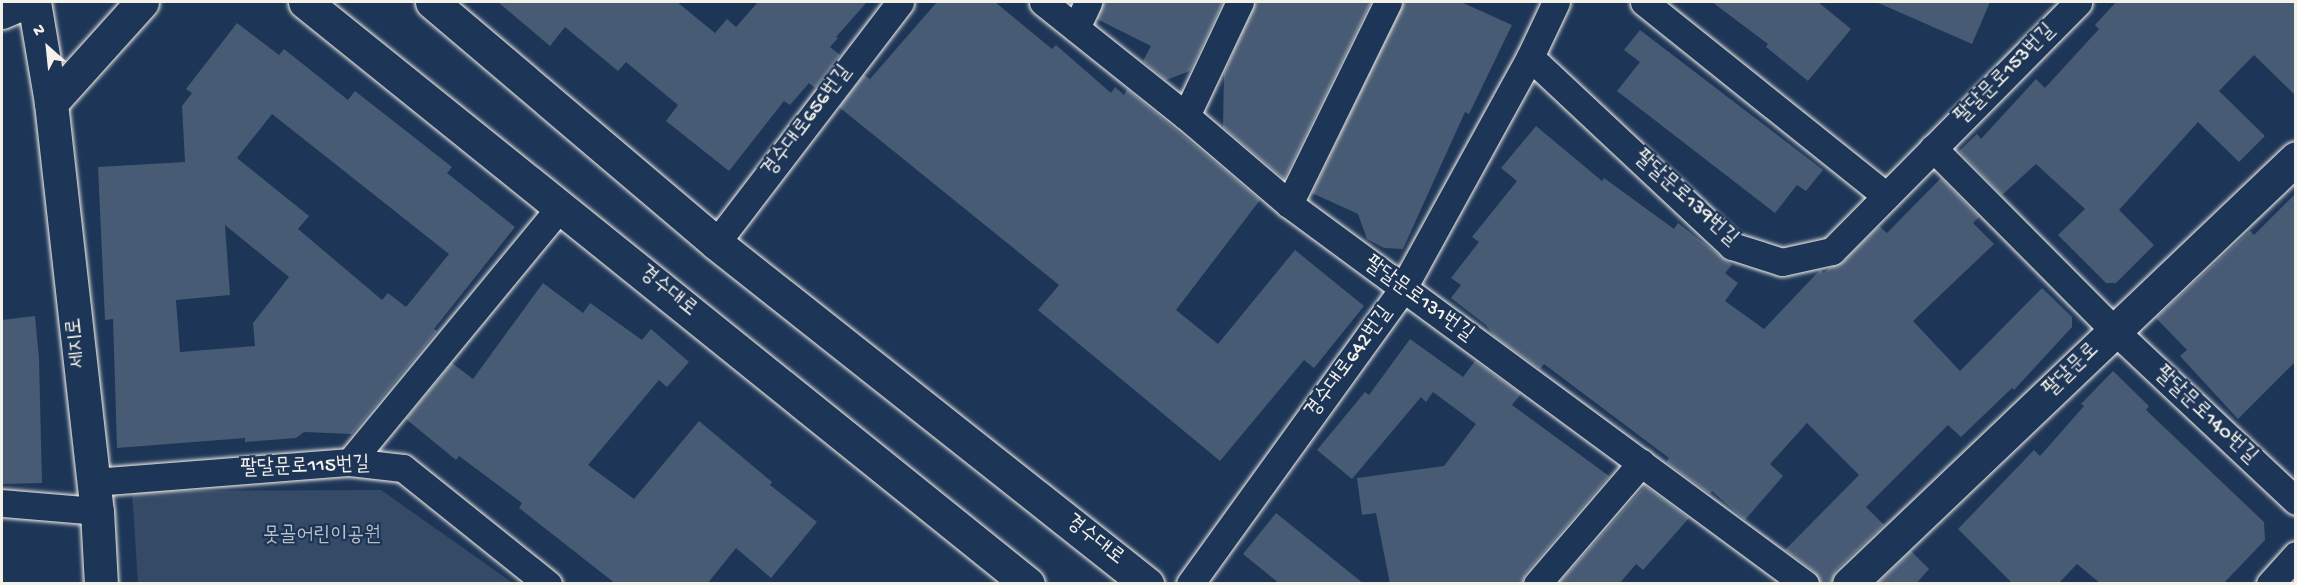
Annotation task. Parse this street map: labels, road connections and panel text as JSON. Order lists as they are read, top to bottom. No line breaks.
{"streets":{"main road":["경수대로","세지로","팔달문로"],"street":["팔달문로153번길","경수대로656번길","팔달문로139번길","팔달문로131번길","경수대로642번길","팔달문로140번길","팔달문로115번길"]},"crossings":[["팔달문로153번길","팔달문로139번길"],["경수대로656번길","경수대로"],["팔달문로139번길","경수대로642번길"],["팔달문로131번길","경수대로642번길"],["세지로","팔달문로115번길"],["팔달문로","팔달문로140번길"]],"parks":["못골어린이공원"],"north":"top left"}
